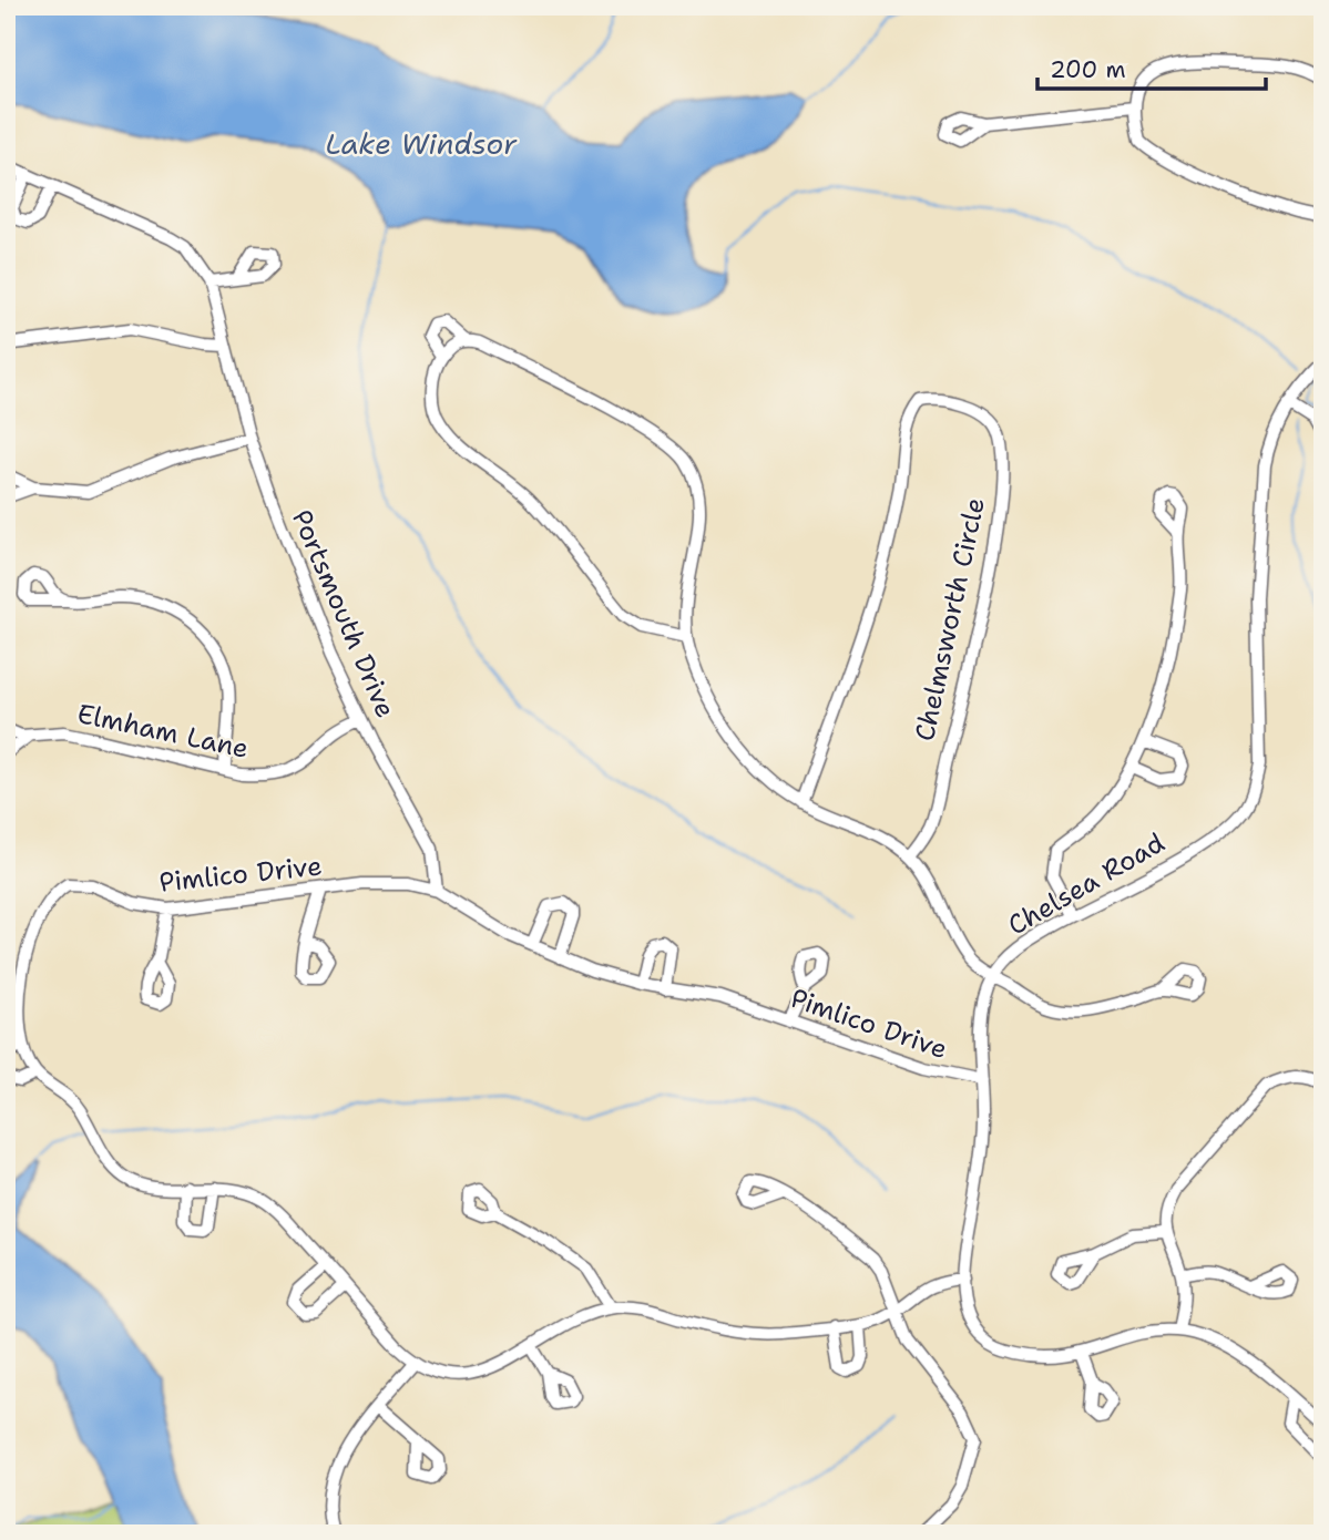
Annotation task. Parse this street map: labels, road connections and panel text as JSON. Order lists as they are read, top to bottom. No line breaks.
{"streets":{"street":["Portsmouth Drive","Chelmsworth Circle","Elmham Lane","Pimlico Drive","Chelsea Road"]},"crossings":[["Portsmouth Drive","Elmham Lane"],["Portsmouth Drive","Pimlico Drive"],["Pimlico Drive","Chelsea Road"]],"water":["Lake Windsor"],"scale_bar":"200 m"}
